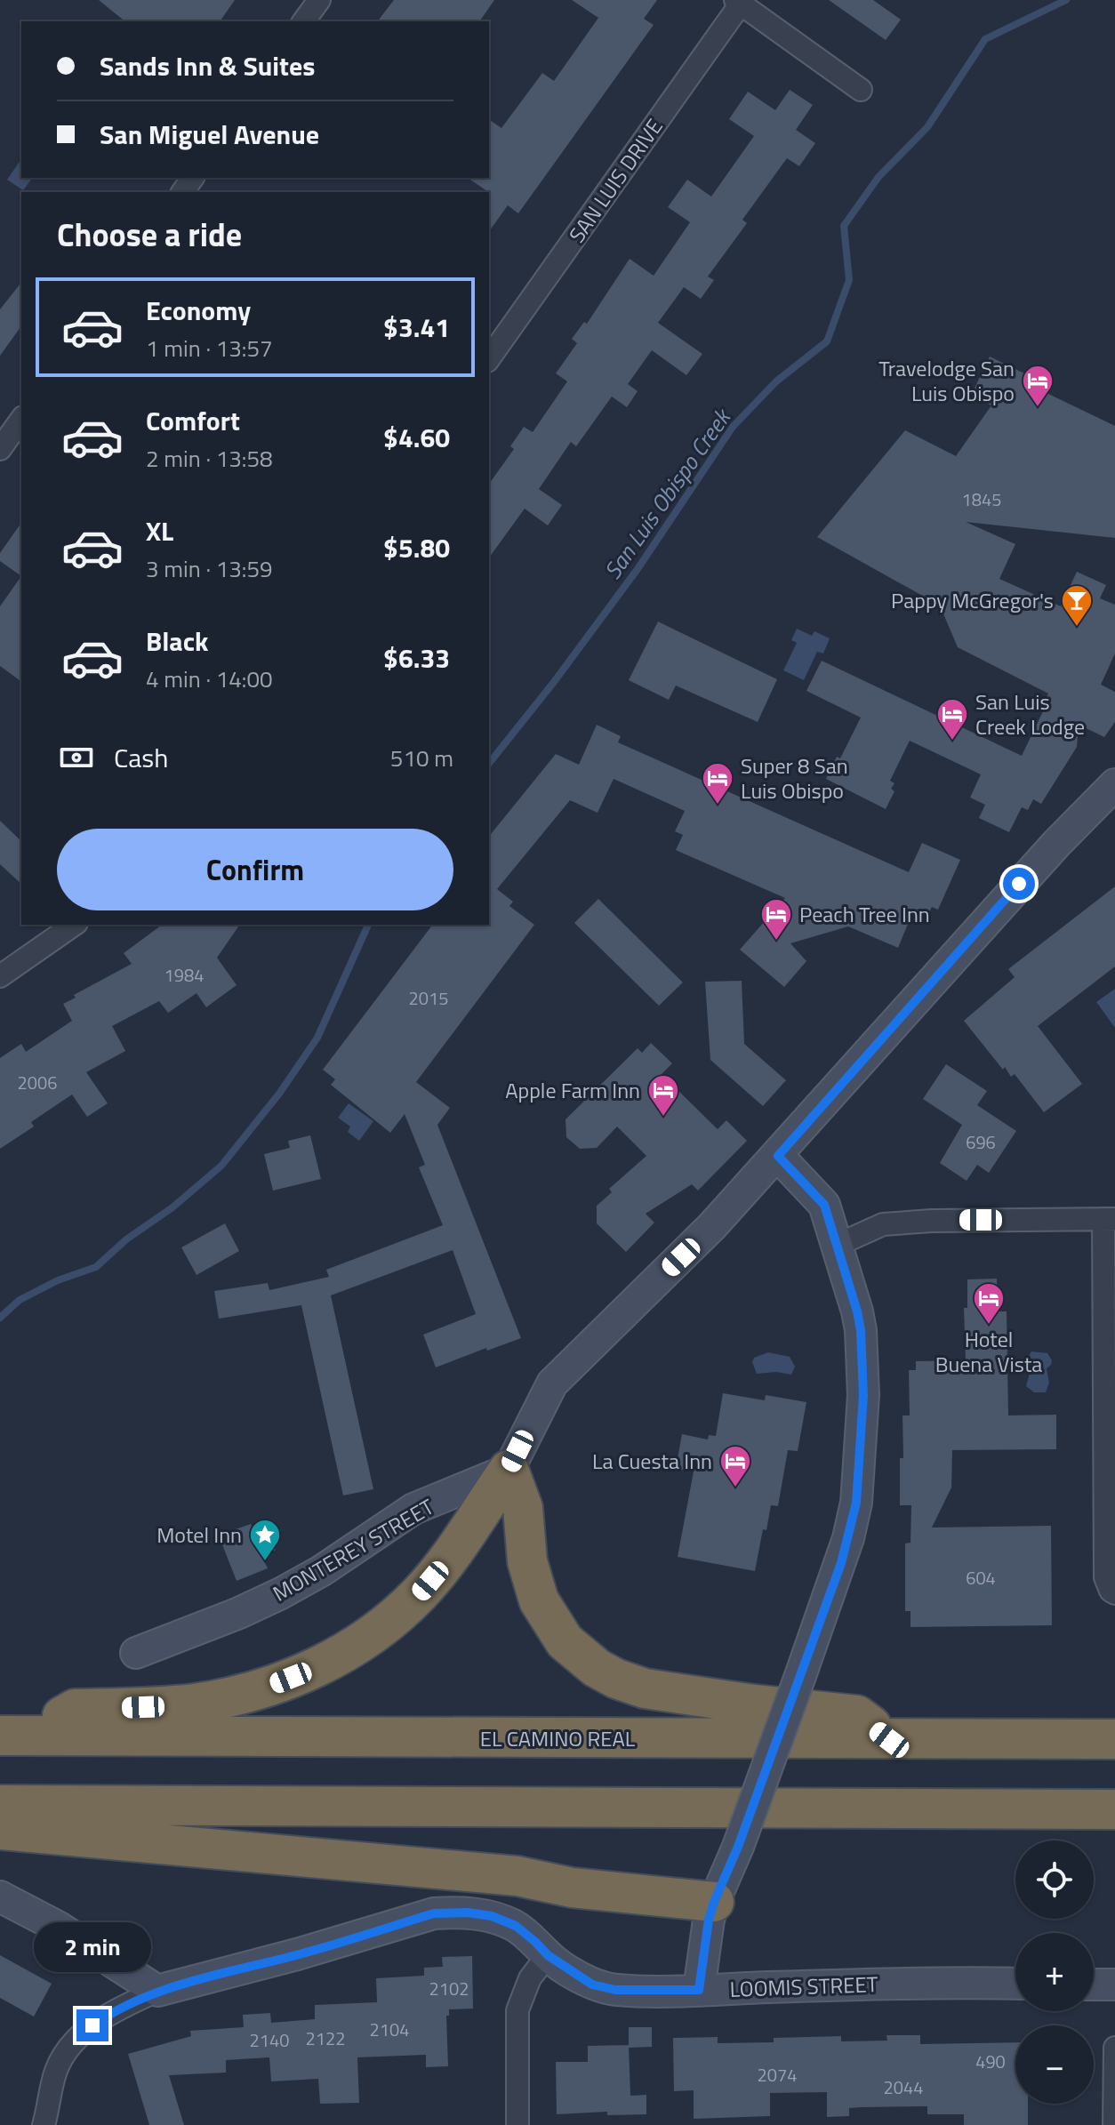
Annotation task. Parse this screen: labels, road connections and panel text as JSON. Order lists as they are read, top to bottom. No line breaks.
{"streets":{"highway":["EL CAMINO REAL"],"street":["SAN LUIS DRIVE","MONTEREY STREET","LOOMIS STREET"]},"water":["San Luis Obispo Creek"],"places":{"hotel":["Travelodge San Luis Obispo","San Luis Creek Lodge","Super 8 San Luis Obispo","Peach Tree Inn","Apple Farm Inn","Hotel Buena Vista","La Cuesta Inn"],"bar":["Pappy McGregor's"],"place":["Motel Inn"]},"house_numbers":["1845","1984","2015","2006","696","604","2102","2104","2122","2140","490","2074","2044"],"page":{"banner":["Sands Inn & Suites","San Miguel Avenue"],"heading":"Choose a ride","list":[{"name":"Economy","note":"1 min · 13:57","value":"$3.41"},{"name":"Comfort","note":"2 min · 13:58","value":"$4.60"},{"name":"XL","note":"3 min · 13:59","value":"$5.80"},{"name":"Black","note":"4 min · 14:00","value":"$6.33"}],"pay":["Cash","510 m"],"buttons":"Confirm","map_buttons":["+","−"],"bubble":"2 min"}}
